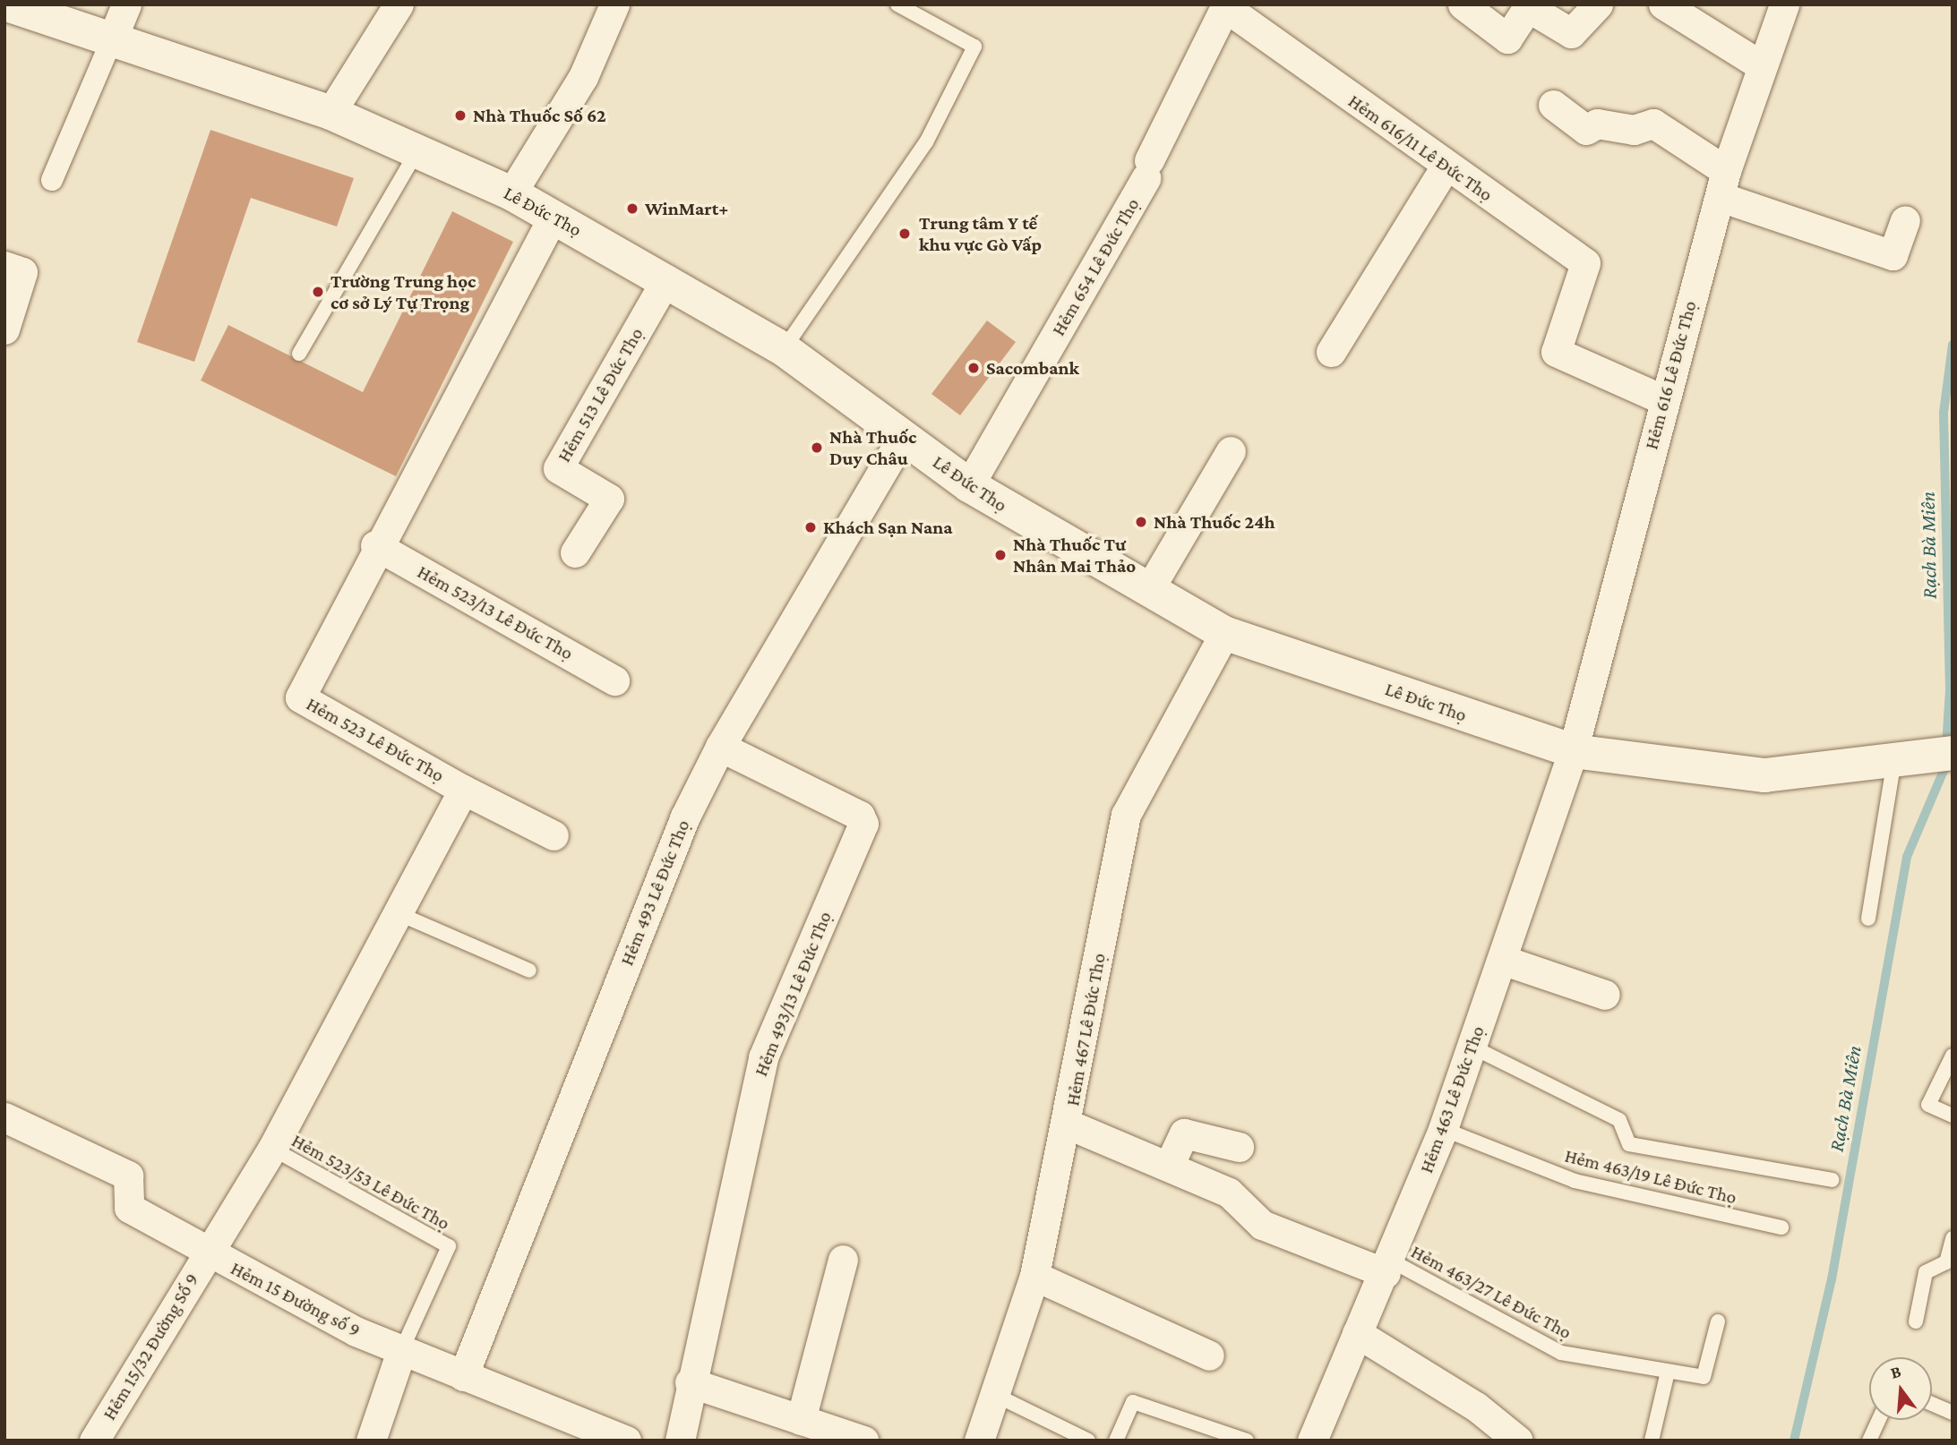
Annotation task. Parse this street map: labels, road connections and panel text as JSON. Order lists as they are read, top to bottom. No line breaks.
{"streets":{"main road":["Lê Đức Thọ"],"street":["Hẻm 616/11 Lê Đức Thọ","Hẻm 654 Lê Đức Thọ","Hẻm 616 Lê Đức Thọ","Hẻm 513 Lê Đức Thọ","Hẻm 523/13 Lê Đức Thọ","Hẻm 523 Lê Đức Thọ","Hẻm 493 Lê Đức Thọ","Hẻm 493/13 Lê Đức Thọ","Hẻm 467 Lê Đức Thọ","Hẻm 463 Lê Đức Thọ","Hẻm 15 Đường số 9","Hẻm 15/32 Đường Số 9"],"lane":["Hẻm 463/19 Lê Đức Thọ","Hẻm 523/53 Lê Đức Thọ","Hẻm 463/27 Lê Đức Thọ"]},"crossings":[["Hẻm 616/11 Lê Đức Thọ","Hẻm 654 Lê Đức Thọ"],["Hẻm 616/11 Lê Đức Thọ","Hẻm 616 Lê Đức Thọ"],["Lê Đức Thọ","Hẻm 654 Lê Đức Thọ"],["Lê Đức Thọ","Hẻm 616 Lê Đức Thọ"],["Lê Đức Thọ","Hẻm 513 Lê Đức Thọ"],["Lê Đức Thọ","Hẻm 523 Lê Đức Thọ"],["Lê Đức Thọ","Hẻm 493 Lê Đức Thọ"],["Lê Đức Thọ","Hẻm 467 Lê Đức Thọ"],["Lê Đức Thọ","Hẻm 463 Lê Đức Thọ"],["Hẻm 616 Lê Đức Thọ","Hẻm 463 Lê Đức Thọ"],["Hẻm 523/13 Lê Đức Thọ","Hẻm 523 Lê Đức Thọ"],["Hẻm 523 Lê Đức Thọ","Hẻm 523/53 Lê Đức Thọ"],["Hẻm 523 Lê Đức Thọ","Hẻm 15 Đường số 9"],["Hẻm 523 Lê Đức Thọ","Hẻm 15/32 Đường Số 9"],["Hẻm 493 Lê Đức Thọ","Hẻm 493/13 Lê Đức Thọ"],["Hẻm 493 Lê Đức Thọ","Hẻm 15 Đường số 9"],["Hẻm 463 Lê Đức Thọ","Hẻm 463/19 Lê Đức Thọ"],["Hẻm 463 Lê Đức Thọ","Hẻm 463/27 Lê Đức Thọ"],["Hẻm 523/53 Lê Đức Thọ","Hẻm 15 Đường số 9"],["Hẻm 15 Đường số 9","Hẻm 15/32 Đường Số 9"]],"water":["Rạch Bà Miên"],"places":["Nhà Thuốc Số 62","WinMart+","Trung tâm Y tế khu vực Gò Vấp","Trường Trung học cơ sở Lý Tự Trọng","Sacombank","Nhà Thuốc Duy Châu","Nhà Thuốc 24h","Khách Sạn Nana","Nhà Thuốc Tư Nhân Mai Thảo"],"north":"top"}
